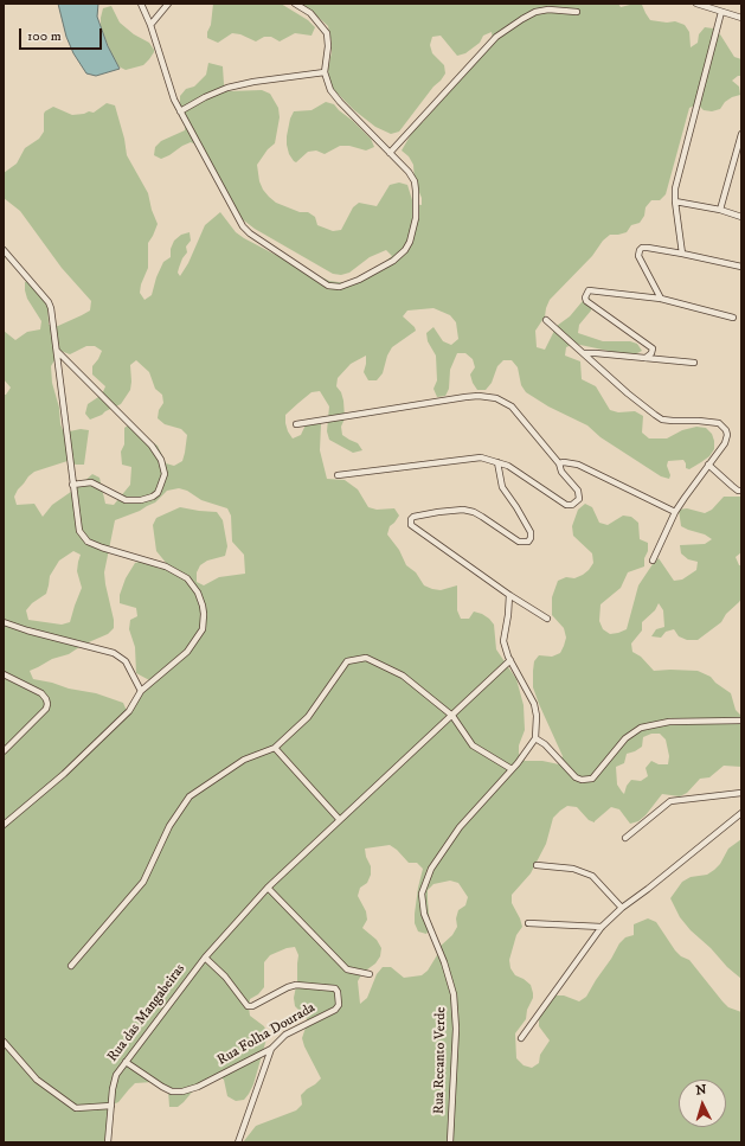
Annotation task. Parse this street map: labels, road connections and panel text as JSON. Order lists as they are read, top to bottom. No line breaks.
{"streets":{"street":["Rua das Mangabeiras","Rua Folha Dourada","Rua Recanto Verde"]},"crossings":[["Rua das Mangabeiras","Rua Folha Dourada"]],"scale_bar":"100 m","north":"top"}
